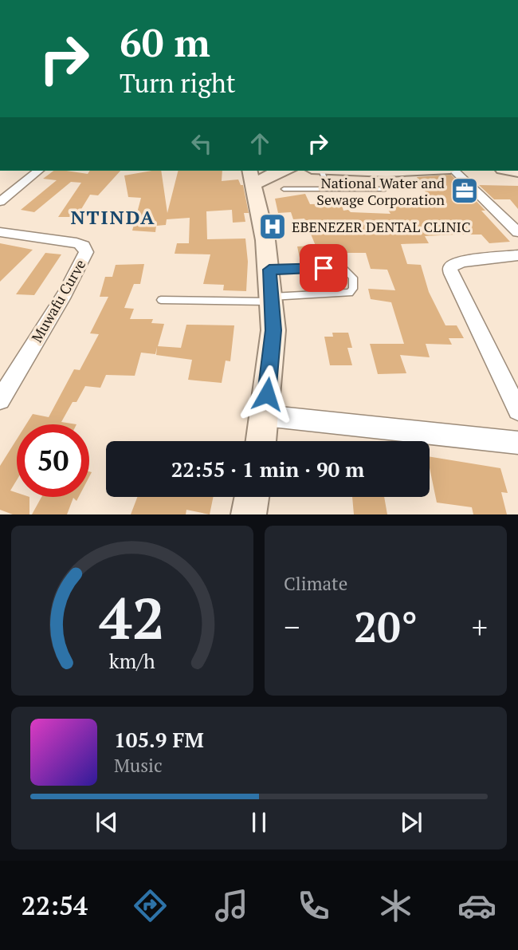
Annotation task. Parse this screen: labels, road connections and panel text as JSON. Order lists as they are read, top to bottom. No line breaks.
{"streets":{"street":["Muwafu Curve"]},"districts":["NTINDA"],"places":{"office":["National Water and Sewage Corporation"],"hospital":["EBENEZER DENTAL CLINIC"]},"page":{"turn":["60 m","Turn right"],"limit":"50","trip":"22:55 · 1 min · 90 m","tile":"Climate","heat":["−","20°","+"],"song":["105.9 FM","Music"],"tabs":"22:54","gauge":["42","km/h"]}}
